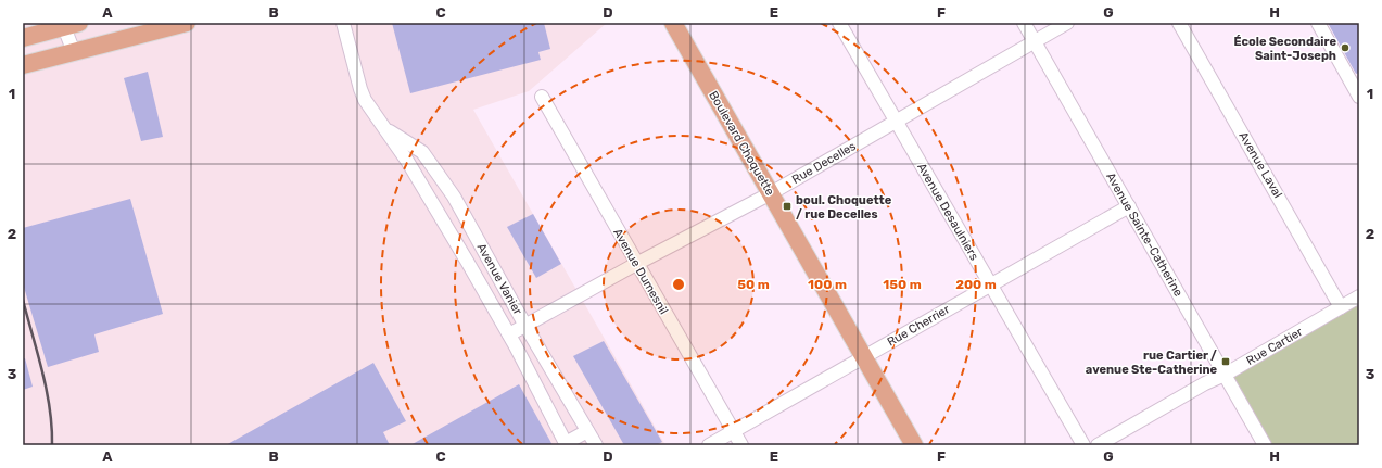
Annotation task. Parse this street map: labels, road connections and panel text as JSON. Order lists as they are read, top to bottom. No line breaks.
{"streets":{"main road":["Boulevard Choquette"],"street":["Rue Decelles","Avenue Laval","Avenue Desaulniers","Avenue Sainte-Catherine","Avenue Dumesnil","Avenue Vanier","Rue Cherrier","Rue Cartier"]},"crossings":[["Boulevard Choquette","Rue Decelles"],["Boulevard Choquette","Rue Cherrier"],["Rue Decelles","Avenue Desaulniers"],["Rue Decelles","Avenue Sainte-Catherine"],["Rue Decelles","Avenue Dumesnil"],["Rue Decelles","Avenue Vanier"],["Avenue Laval","Rue Cartier"],["Avenue Desaulniers","Rue Cherrier"],["Avenue Sainte-Catherine","Rue Cherrier"],["Avenue Sainte-Catherine","Rue Cartier"],["Avenue Dumesnil","Rue Cherrier"]],"places":{"other":["École Secondaire Saint-Joseph"],"transit":["boul. Choquette / rue Decelles","rue Cartier / avenue Ste-Catherine"]},"grid":{"columns":["A","B","C","D","E","F","G","H"],"rows":["1","2","3"]},"rings":["50 m","100 m","150 m","200 m"]}
